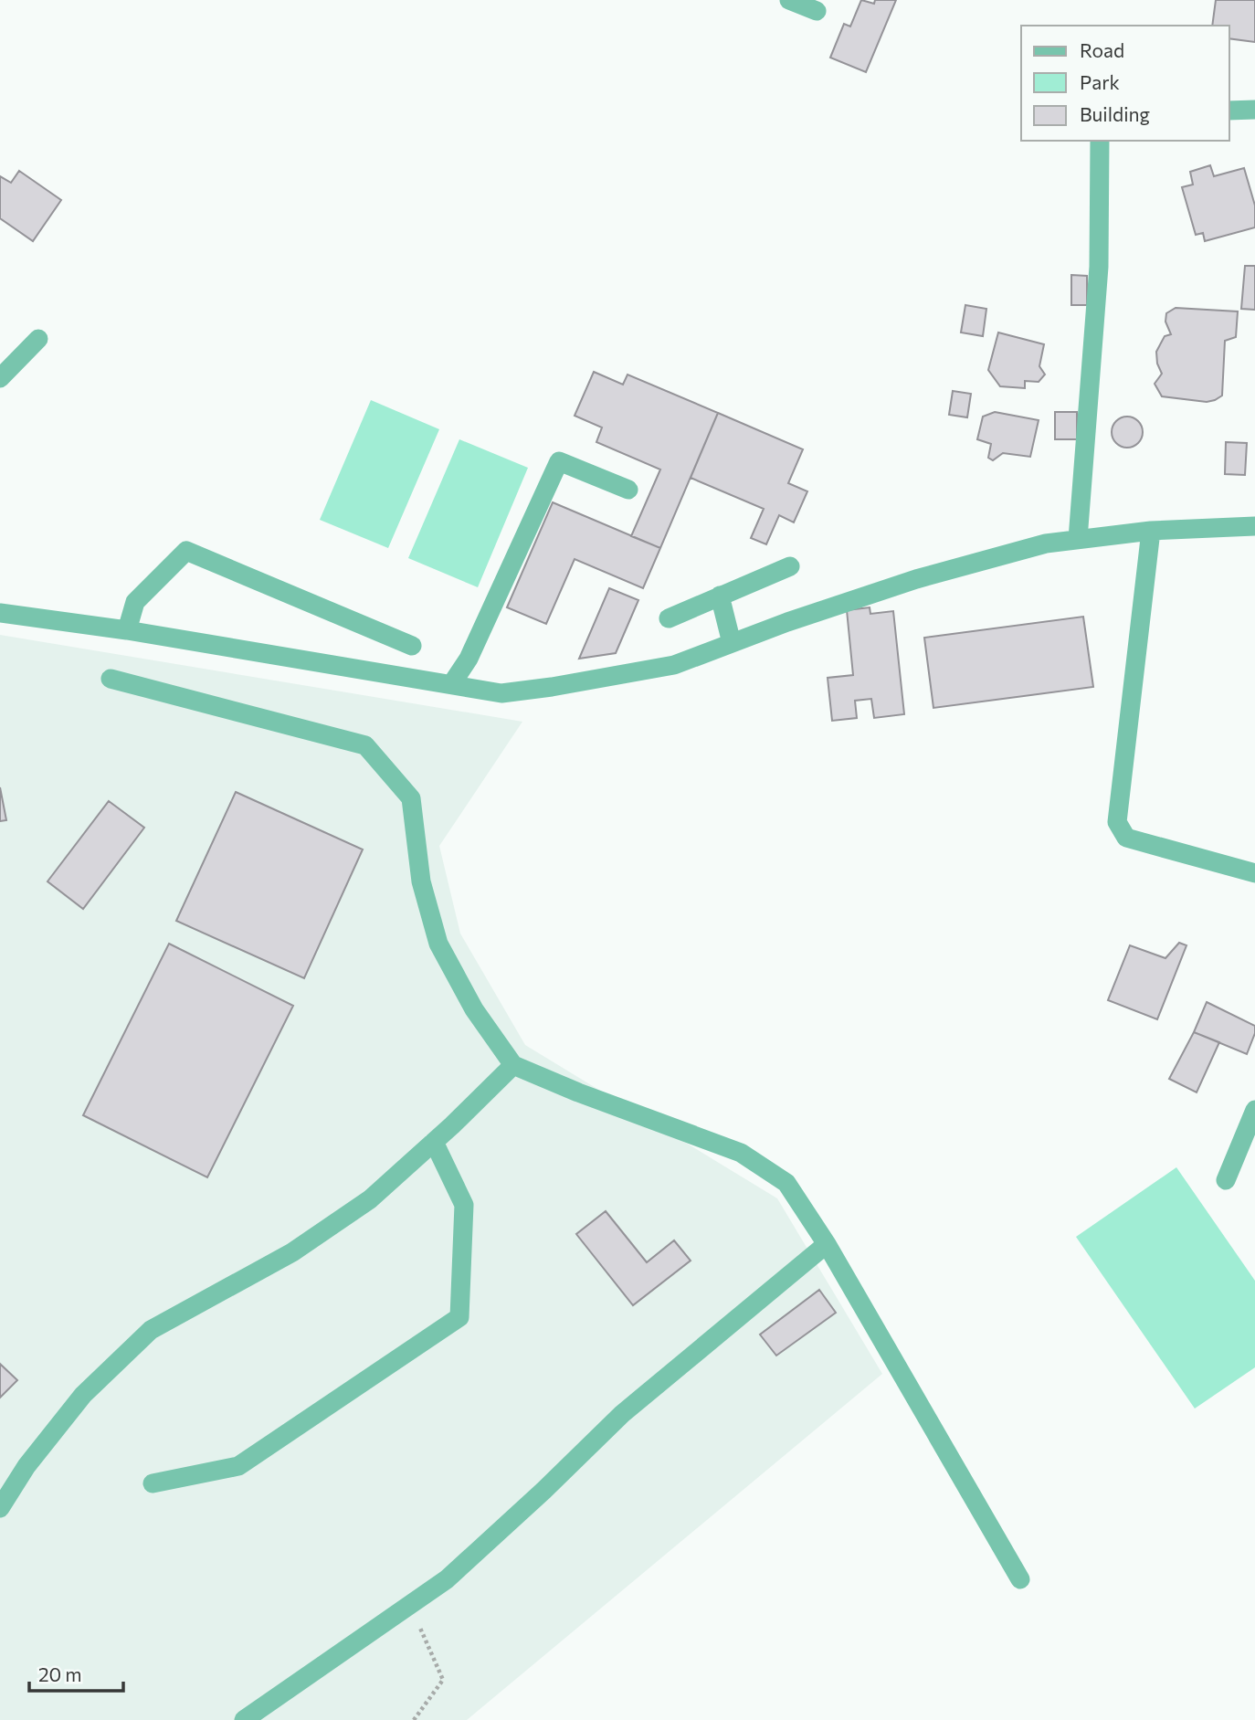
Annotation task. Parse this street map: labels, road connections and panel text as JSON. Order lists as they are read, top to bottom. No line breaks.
{"legend":["Road","Park","Building"],"scale_bar":"20 m"}
